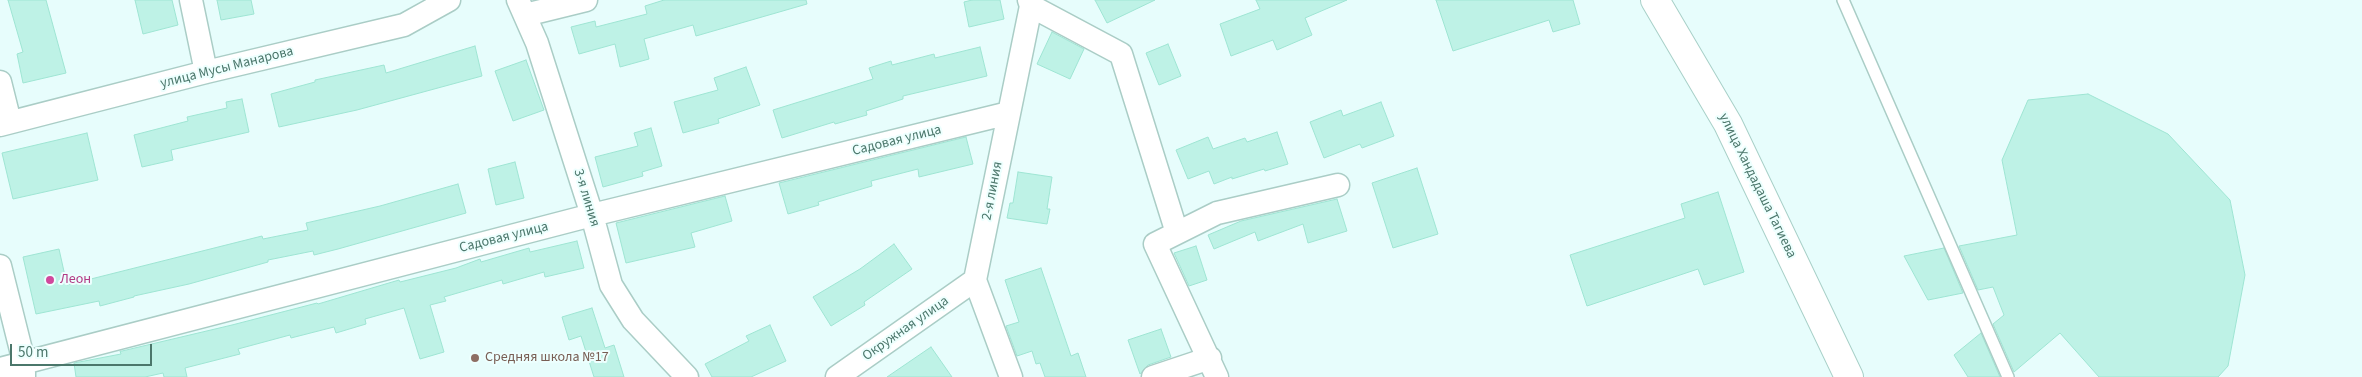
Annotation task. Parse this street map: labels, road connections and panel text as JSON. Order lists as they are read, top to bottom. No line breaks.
{"streets":{"street":["улица Мусы Манарова","Садовая улица","улица Хандадаша Тагиева","2-я линия","3-я линия","Окружная улица"]},"crossings":[["Садовая улица","2-я линия"],["Садовая улица","3-я линия"],["2-я линия","Окружная улица"]],"places":["Леон","Средняя школа №17"],"scale_bar":"50 m"}
